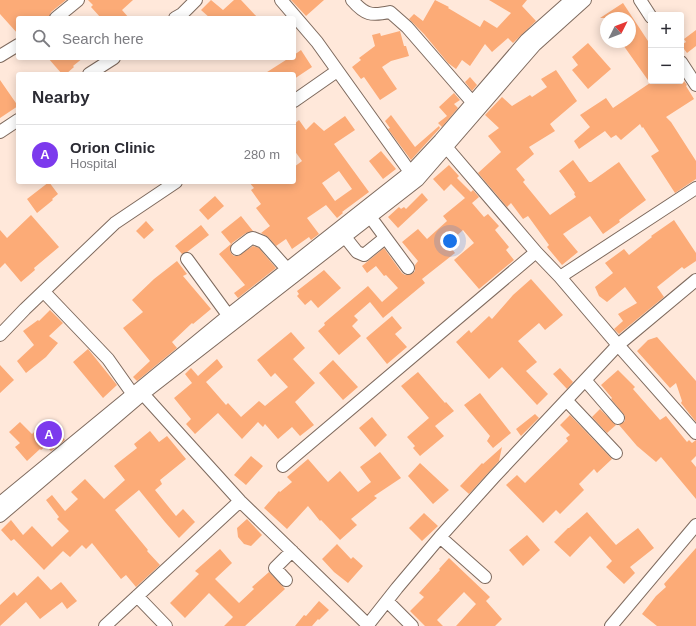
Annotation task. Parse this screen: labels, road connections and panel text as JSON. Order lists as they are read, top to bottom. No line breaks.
{"north":"top right","page":{"map_buttons":["+","−"],"search":"Search here","heading":"Nearby","list":[{"mark":"A","name":"Orion Clinic","note":"Hospital","value":"280 m"}],"pins":"A"}}
